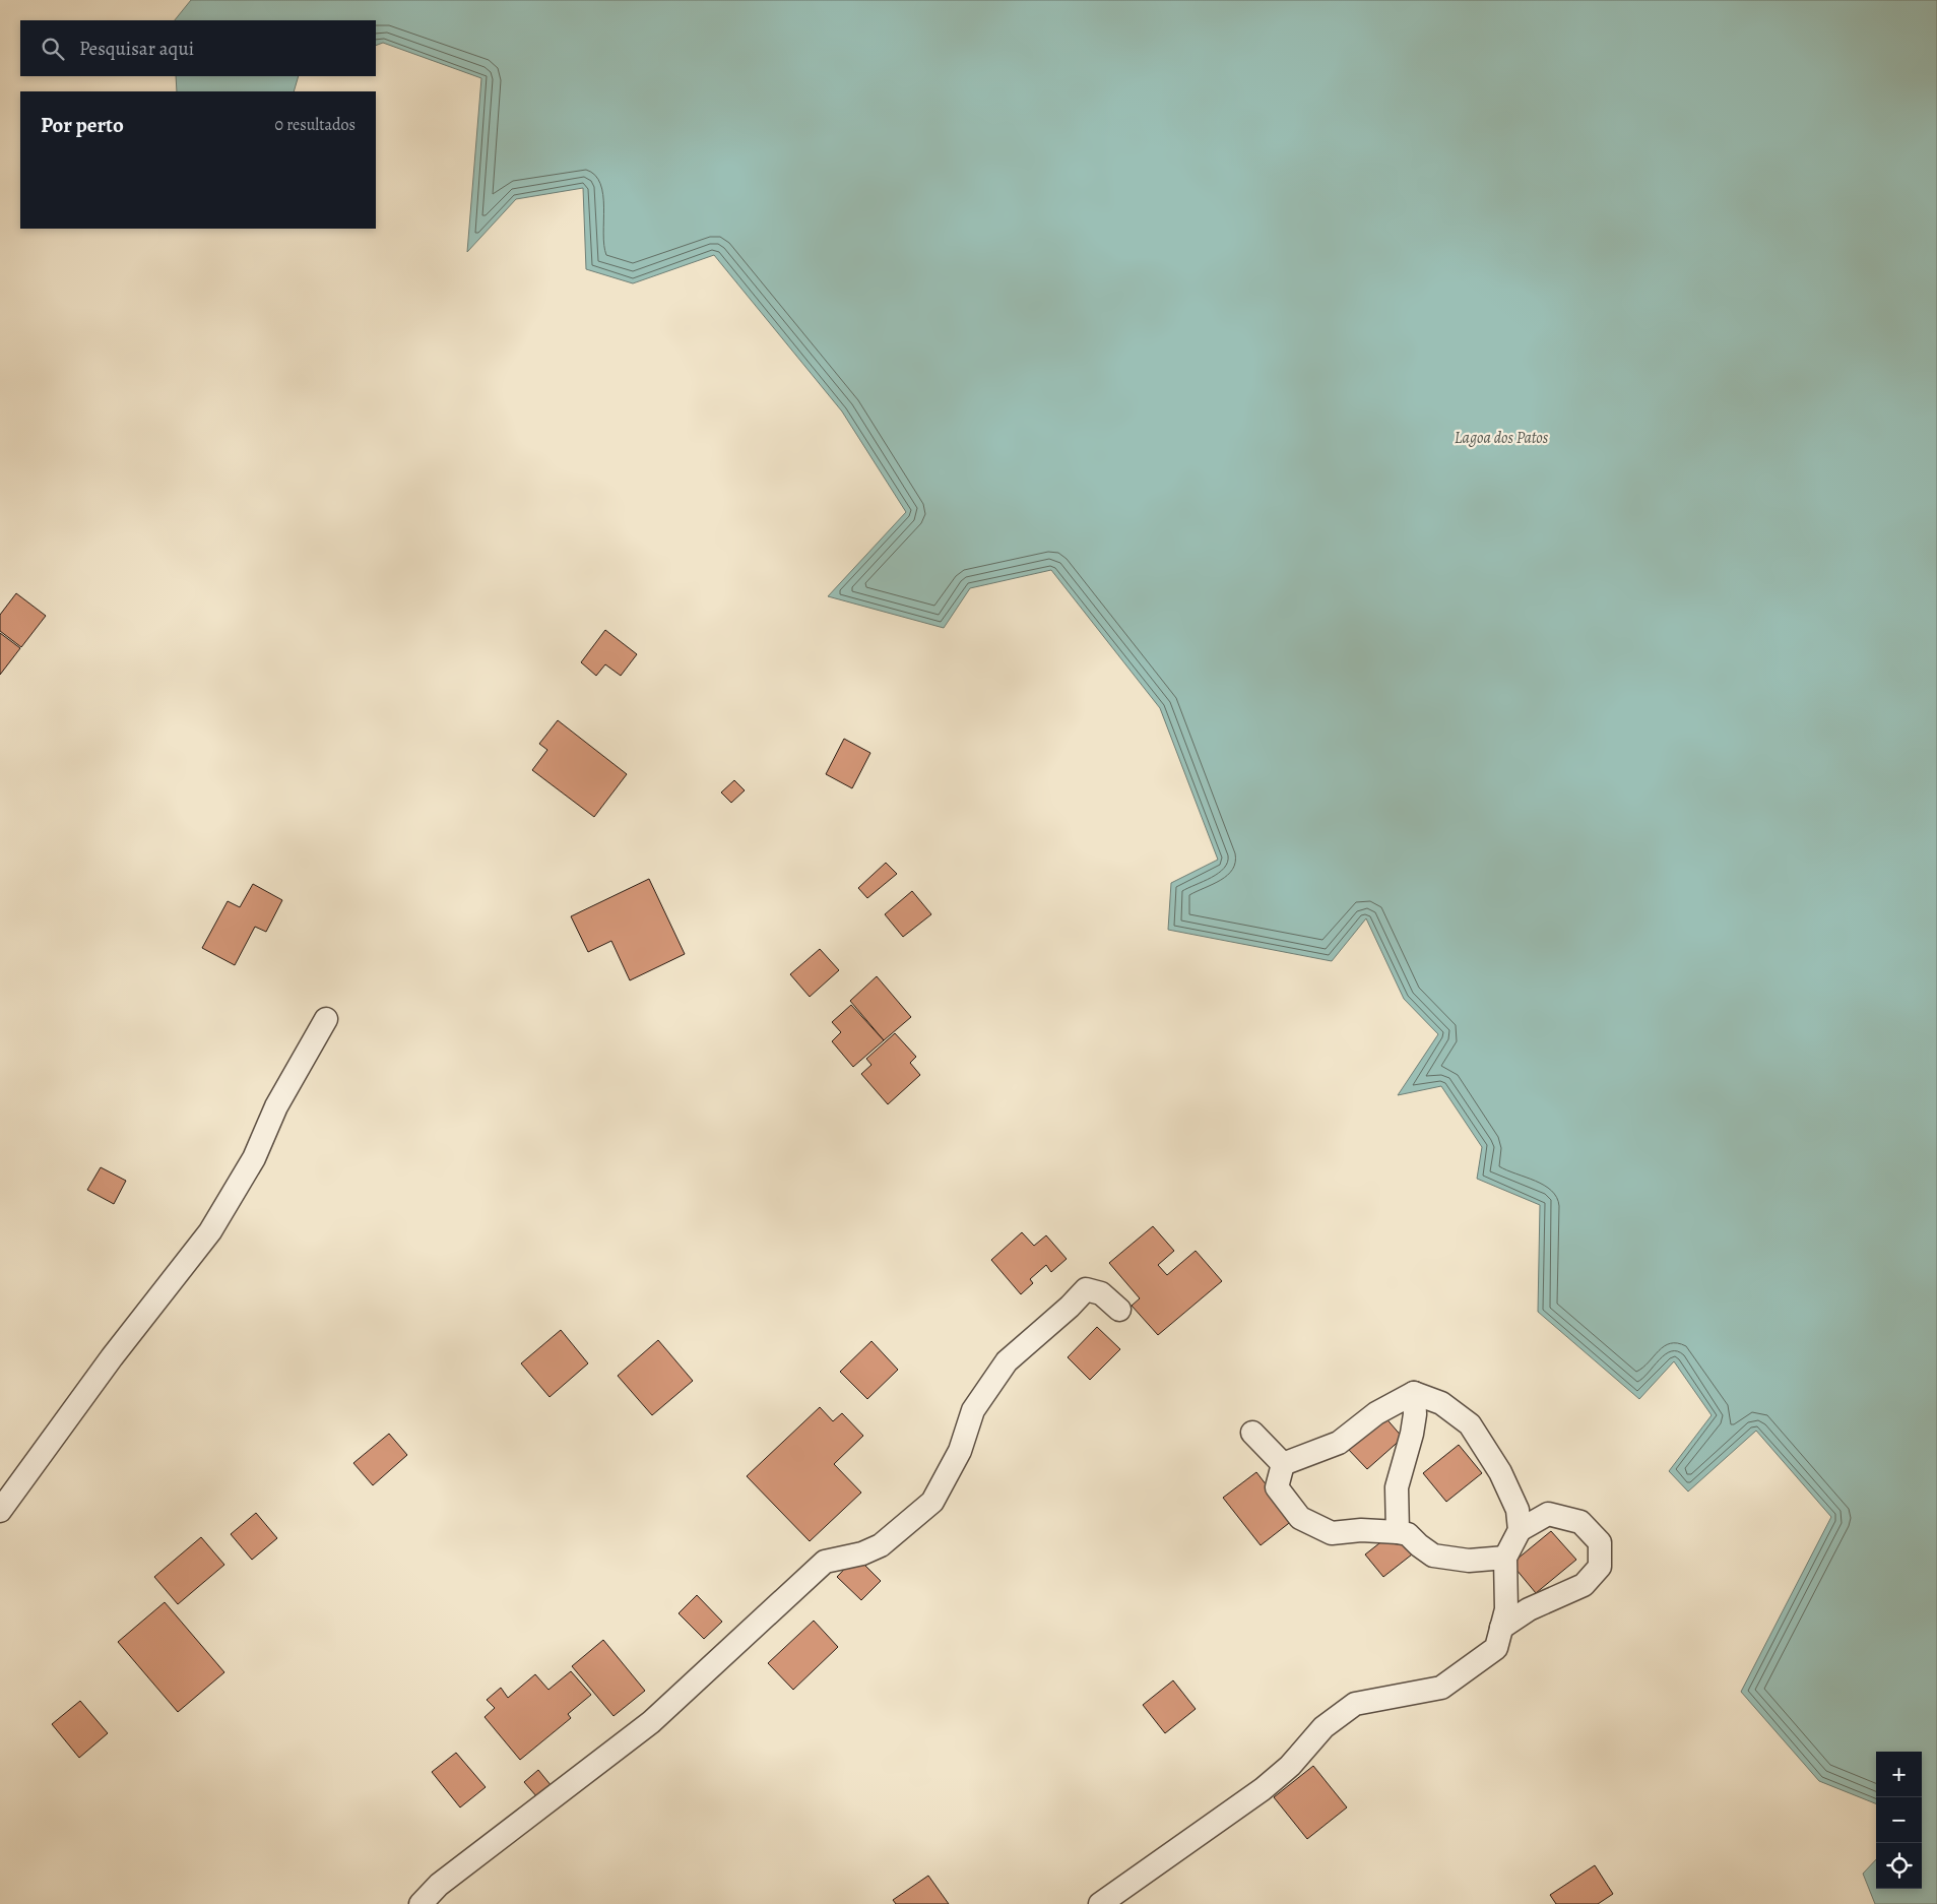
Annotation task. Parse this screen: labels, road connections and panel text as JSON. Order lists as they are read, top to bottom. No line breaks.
{"water":["Lagoa dos Patos"],"page":{"search":"Pesquisar aqui","heading":["Por perto","0 resultados"],"map_buttons":["+","−"]}}
